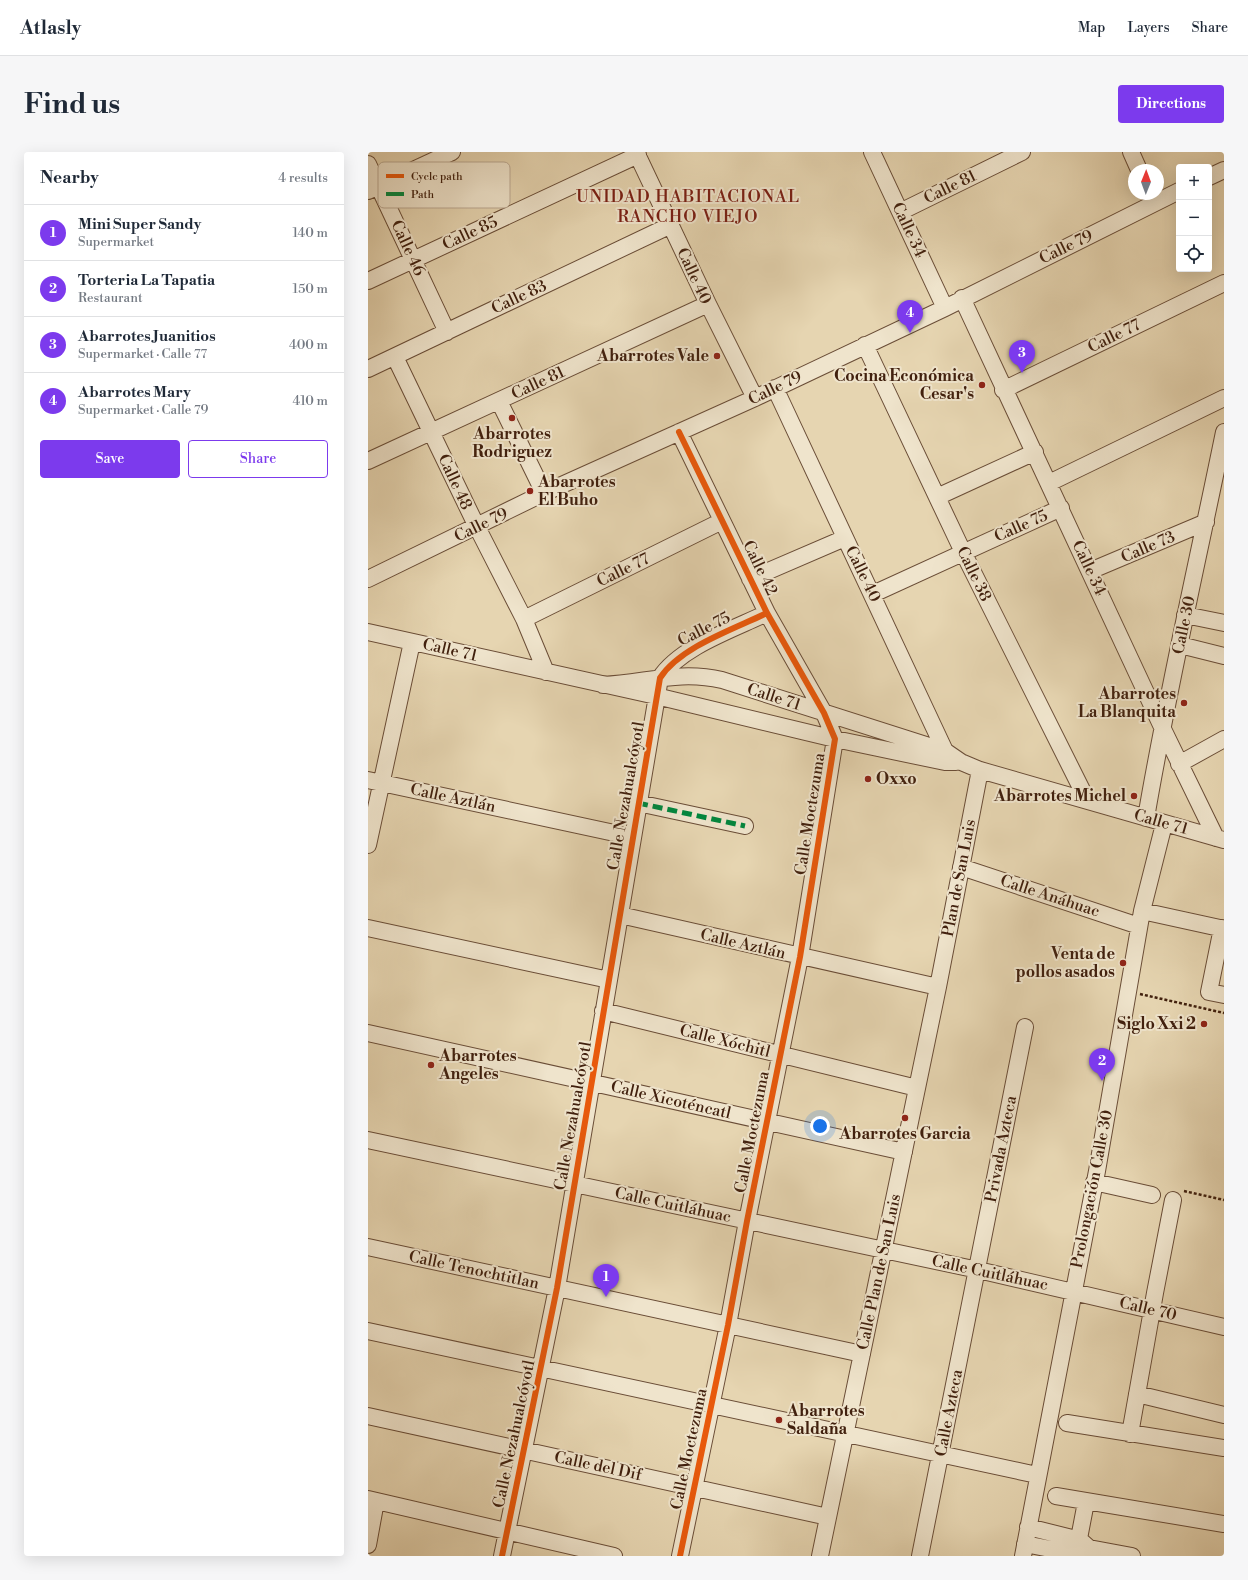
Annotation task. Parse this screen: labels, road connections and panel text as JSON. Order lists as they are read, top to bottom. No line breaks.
{"streets":{"street":["Calle 81","Calle 34","Calle 85","Calle 79","Calle 46","Calle 40","Calle 83","Calle 77","Calle 48","Calle 75","Calle 73","Calle 42","Calle 38","Calle 30","Calle 71","Calle Nezahualcóyotl","Calle Aztlán","Calle Moctezuma","Plan de San Luis","Calle Anáhuac","Calle Xóchitl","Calle Xicoténcatl","Privada Azteca","Prolongación Calle 30","Calle Cuitláhuac","Calle Tenochtitlan","Calle Plan de San Luis","Calle 70","Calle Azteca","Calle del Dif"]},"crossings":[["Calle 81","Calle 34"],["Calle 81","Calle 40"],["Calle 81","Calle 48"],["Calle 34","Calle 79"],["Calle 34","Calle 77"],["Calle 34","Calle 75"],["Calle 34","Calle 73"],["Calle 34","Calle 30"],["Calle 34","Calle 71"],["Calle 85","Calle 46"],["Calle 85","Calle 40"],["Calle 79","Calle 40"],["Calle 79","Calle 48"],["Calle 79","Calle 42"],["Calle 79","Calle 38"],["Calle 46","Calle 83"],["Calle 40","Calle 83"],["Calle 40","Calle 75"],["Calle 40","Calle 71"],["Calle 83","Calle 48"],["Calle 77","Calle 48"],["Calle 77","Calle 42"],["Calle 48","Calle 71"],["Calle 75","Calle 42"],["Calle 75","Calle 38"],["Calle 75","Calle 71"],["Calle 75","Calle Nezahualcóyotl"],["Calle 73","Calle 30"],["Calle 42","Calle 71"],["Calle 42","Calle Moctezuma"],["Calle 38","Calle 71"],["Calle 30","Calle 71"],["Calle 71","Calle Nezahualcóyotl"],["Calle 71","Calle Moctezuma"],["Calle 71","Plan de San Luis"],["Calle 71","Prolongación Calle 30"],["Calle Nezahualcóyotl","Calle Aztlán"],["Calle Nezahualcóyotl","Calle Xóchitl"],["Calle Nezahualcóyotl","Calle Xicoténcatl"],["Calle Nezahualcóyotl","Calle Cuitláhuac"],["Calle Nezahualcóyotl","Calle Tenochtitlan"],["Calle Nezahualcóyotl","Calle del Dif"],["Calle Aztlán","Calle Moctezuma"],["Calle Aztlán","Plan de San Luis"],["Calle Aztlán","Calle Plan de San Luis"],["Calle Moctezuma","Calle Xóchitl"],["Calle Moctezuma","Calle Xicoténcatl"],["Calle Moctezuma","Calle Cuitláhuac"],["Calle Moctezuma","Calle Tenochtitlan"],["Calle Moctezuma","Calle del Dif"],["Plan de San Luis","Calle Anáhuac"],["Plan de San Luis","Calle Plan de San Luis"],["Calle Anáhuac","Prolongación Calle 30"],["Calle Xóchitl","Calle Plan de San Luis"],["Calle Xicoténcatl","Calle Plan de San Luis"],["Privada Azteca","Calle Cuitláhuac"],["Privada Azteca","Calle Azteca"],["Prolongación Calle 30","Calle Cuitláhuac"],["Prolongación Calle 30","Calle 70"],["Calle Cuitláhuac","Calle Plan de San Luis"],["Calle Cuitláhuac","Calle 70"],["Calle Cuitláhuac","Calle Azteca"],["Calle Tenochtitlan","Calle Plan de San Luis"],["Calle Plan de San Luis","Calle del Dif"]],"districts":["UNIDAD HABITACIONAL RANCHO VIEJO"],"places":["Abarrotes Vale","Cocina Económica Cesar's","Abarrotes Rodriguez","Abarrotes El Buho","Abarrotes La Blanquita","Oxxo","Abarrotes Michel","Venta de pollos asados","Siglo Xxi 2","Abarrotes Angeles","Abarrotes Garcia","Abarrotes Saldaña"],"legend":["Cycle path","Path"],"north":"top","page":{"header":"Atlasly","nav":["Map","Layers","Share"],"buttons":["Directions",["Save","Share"]],"title":"Find us","heading":["Nearby","4 results"],"map_buttons":["+","−"],"list":[{"mark":"1","name":"Mini Super Sandy","note":"Supermarket","value":"140 m"},{"mark":"2","name":"Torteria La Tapatia","note":"Restaurant","value":"150 m"},{"mark":"3","name":"Abarrotes Juanitios","note":"Supermarket · Calle 77","value":"400 m"},{"mark":"4","name":"Abarrotes Mary","note":"Supermarket · Calle 79","value":"410 m"}],"pins":["4","3","2","1"]}}
